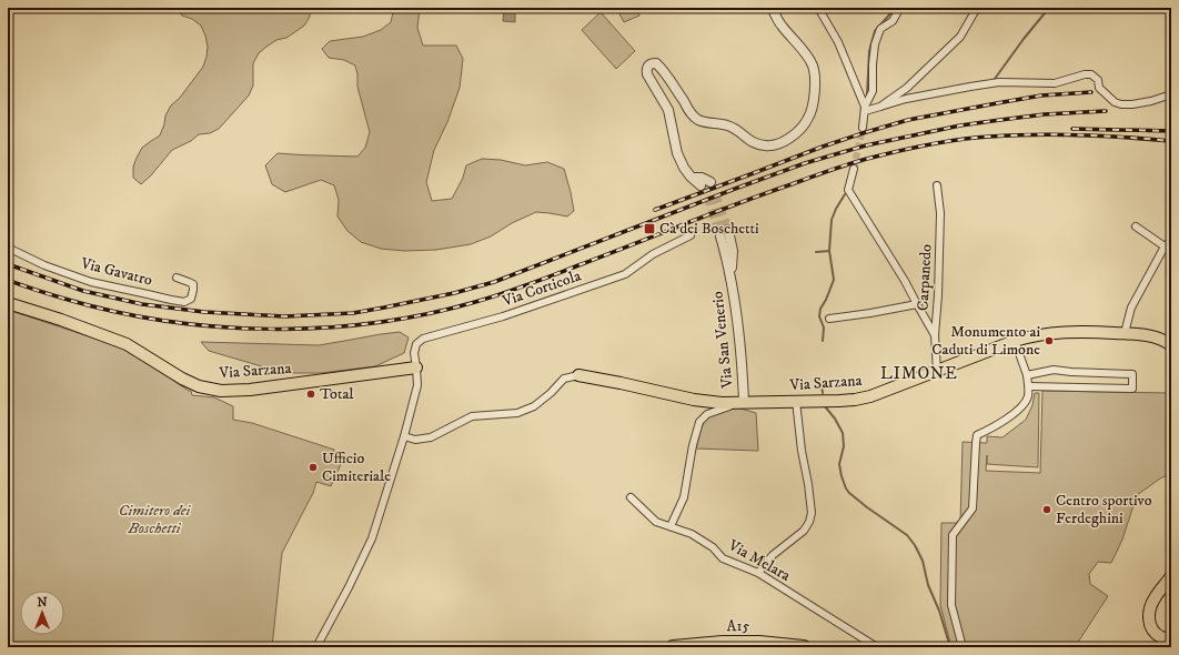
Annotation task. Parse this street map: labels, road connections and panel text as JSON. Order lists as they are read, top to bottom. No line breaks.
{"streets":{"highway":["A15"],"main road":["Via Sarzana"],"street":["Via Gavatro","Carpanedo","Via Corticola","Via San Venerio","Via Melara"]},"crossings":[["Carpanedo","Via Sarzana"],["Via Corticola","Via Sarzana"],["Via San Venerio","Via Sarzana"]],"districts":["LIMONE"],"parks":["Cimitero dei Boschetti"],"places":{"transit":["Cà dei Boschetti"],"other":["Monumento ai Caduti di Limone","Total","Ufficio Cimiteriale","Centro sportivo Ferdeghini"]},"north":"top"}
